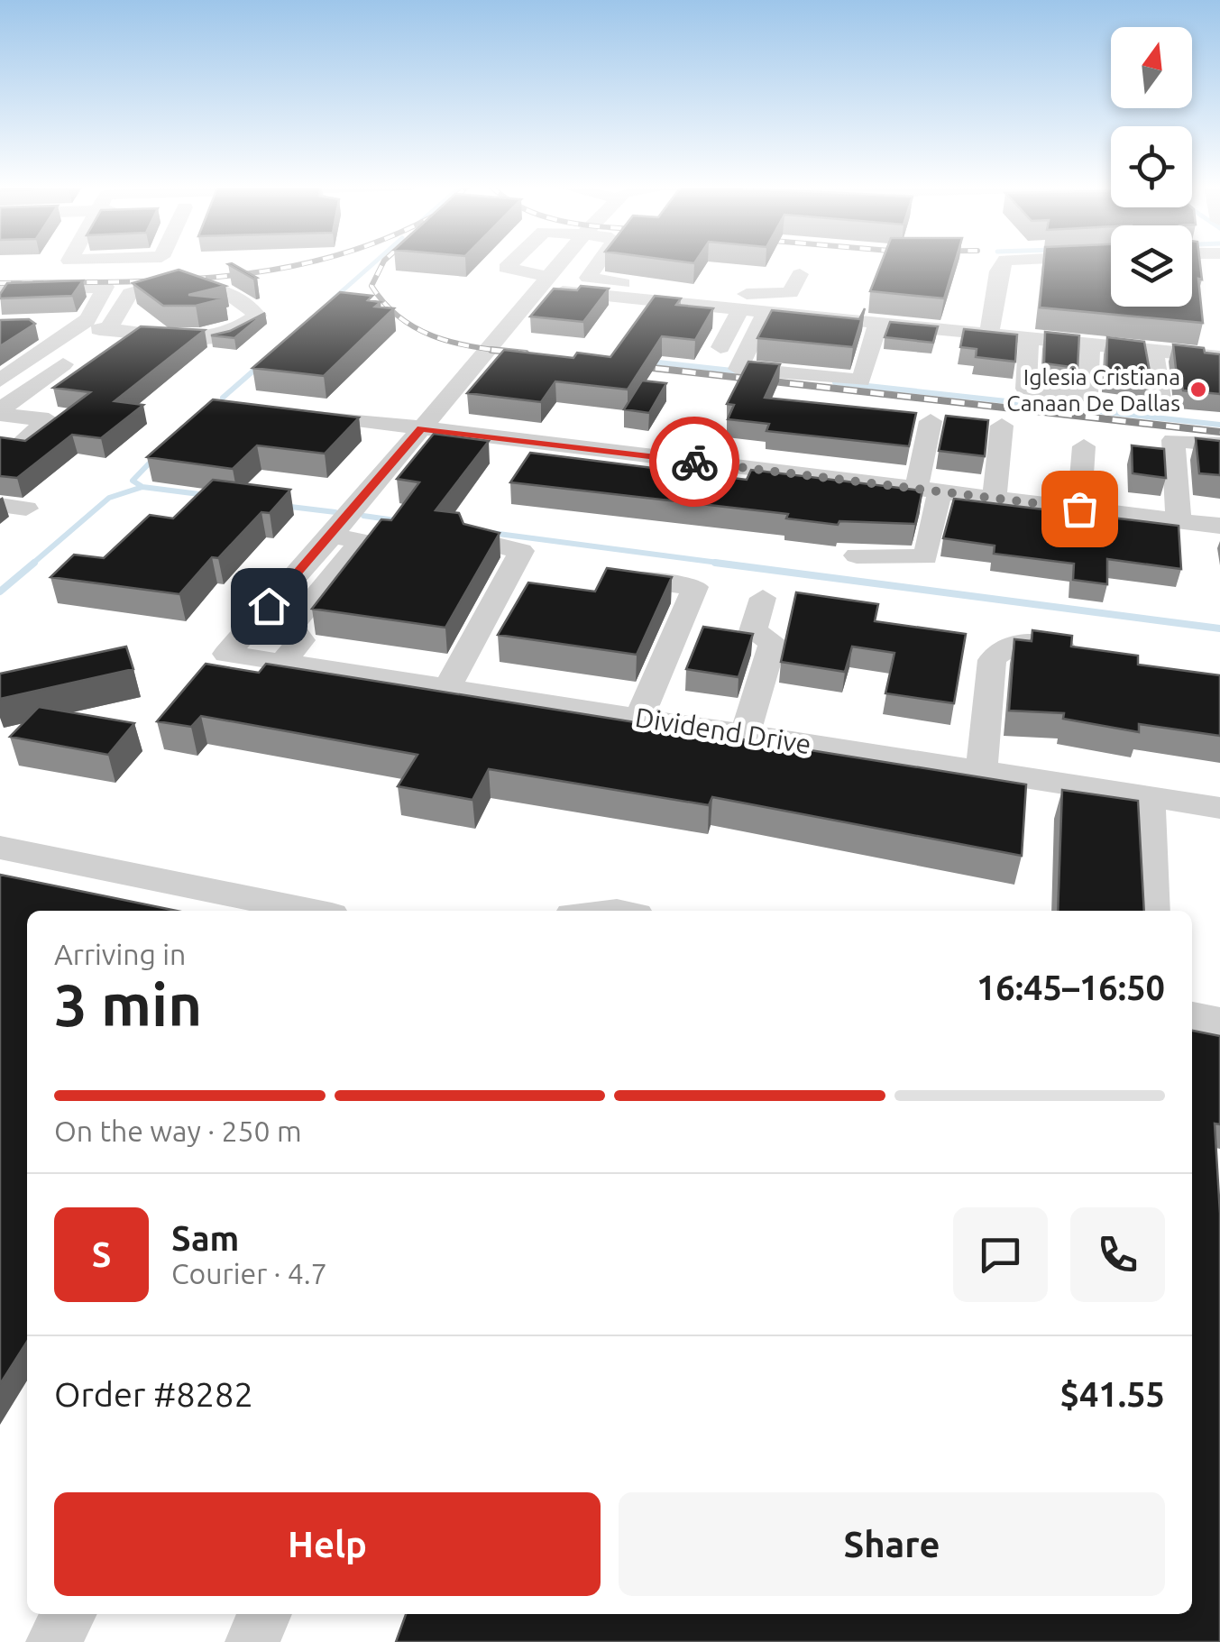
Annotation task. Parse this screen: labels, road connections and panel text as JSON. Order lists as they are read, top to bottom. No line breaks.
{"streets":{"street":["Dividend Drive"]},"places":["Iglesia Cristiana Canaan De Dallas"],"north":"top","page":{"heading":["3 min","Arriving in","16:45–16:50"],"panel":["Sam","Courier · 4.7","Order #8282","$41.55"],"bar":"On the way · 250 m","round":"S","buttons":["Help","Share"]}}
